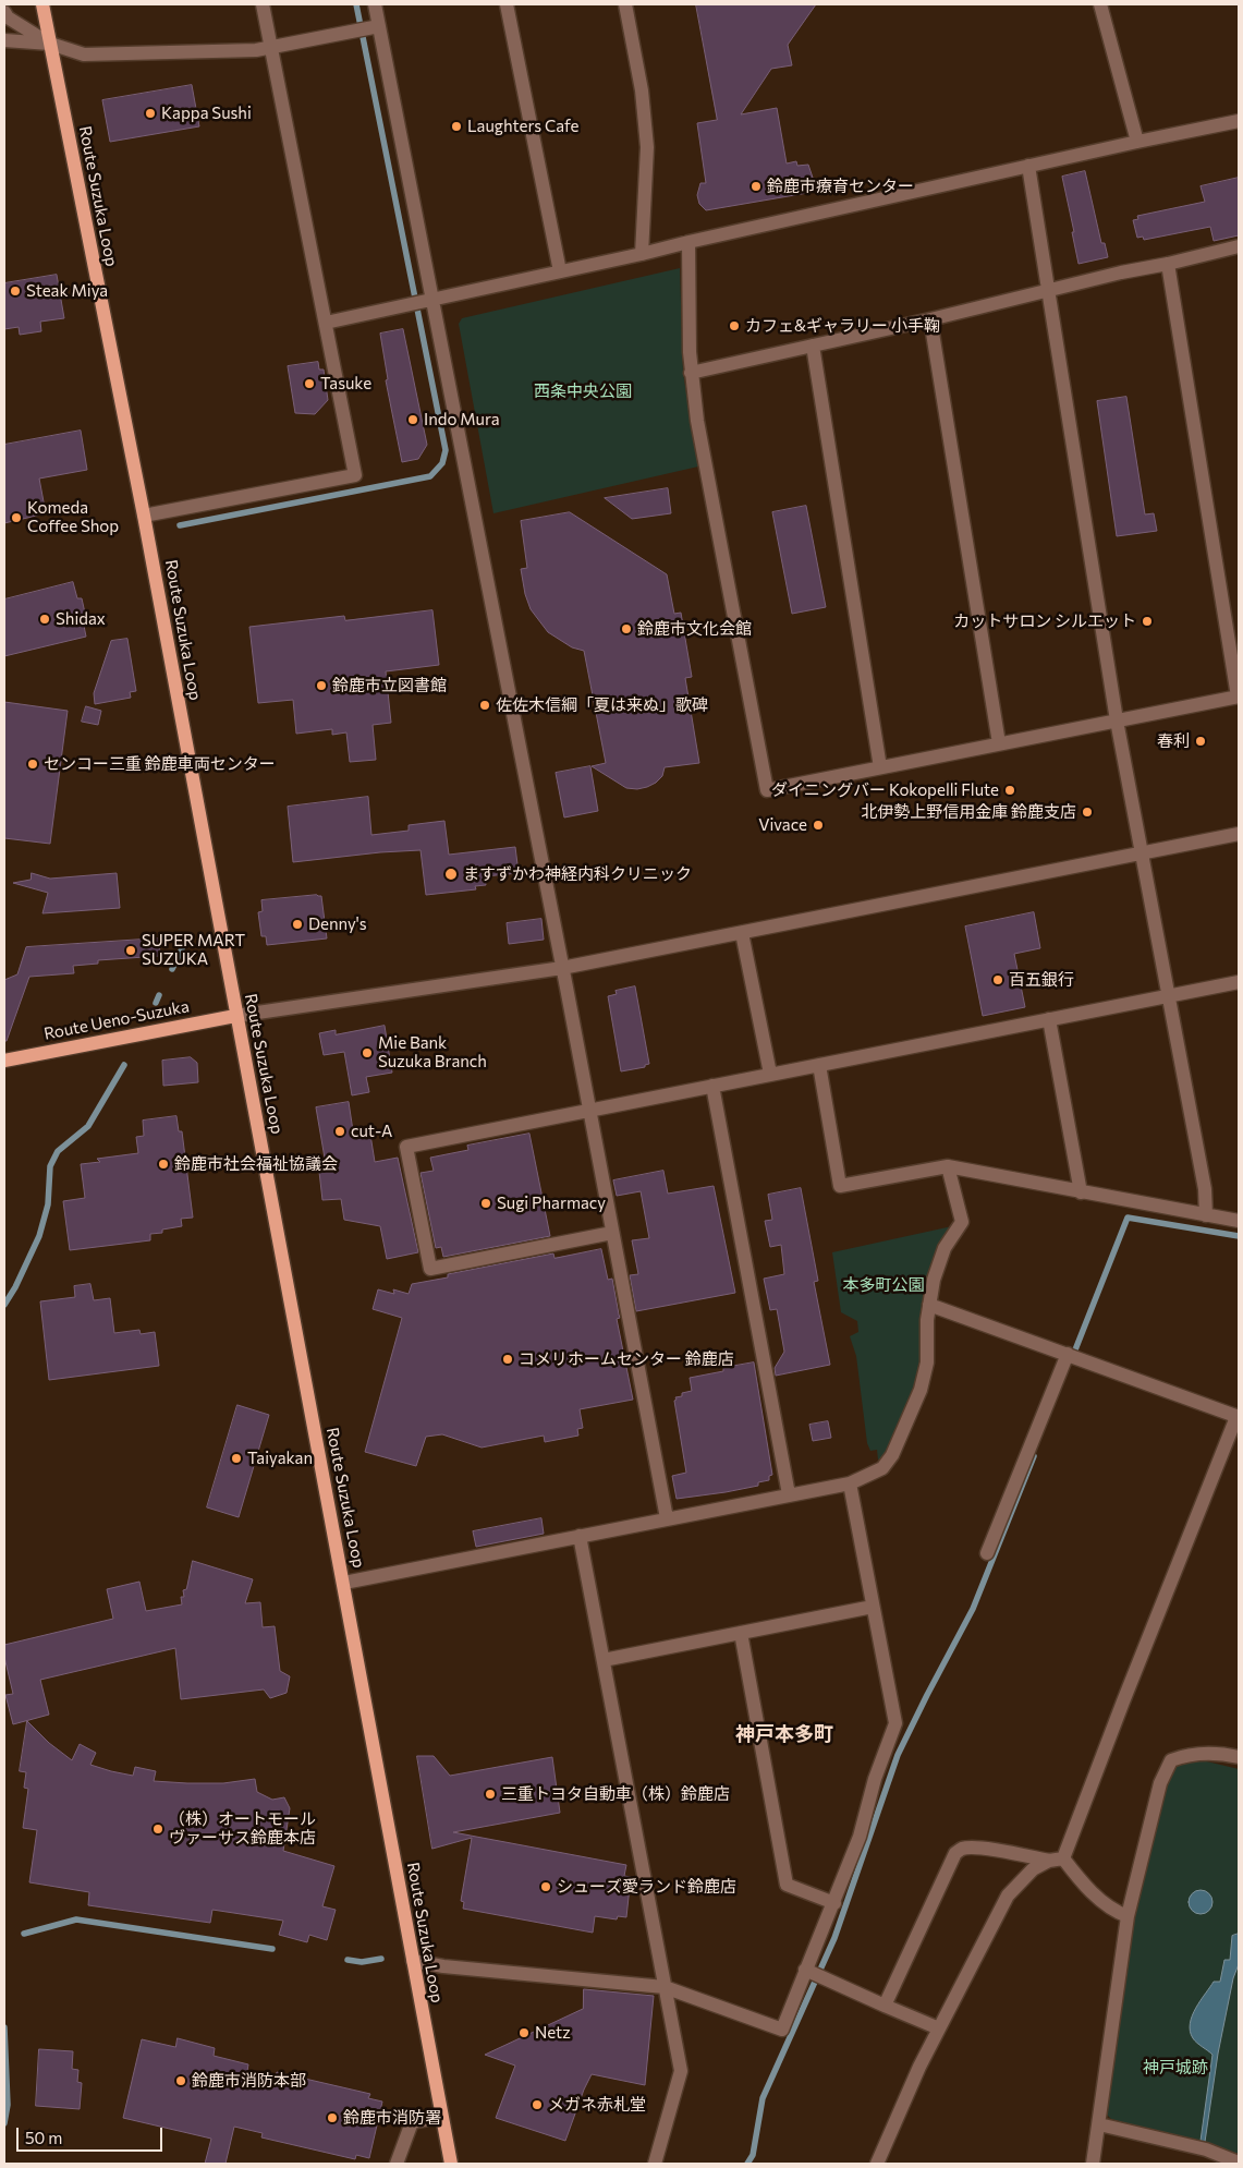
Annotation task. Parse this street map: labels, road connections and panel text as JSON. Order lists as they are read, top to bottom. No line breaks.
{"streets":{"main road":["Route Suzuka Loop","Route Ueno-Suzuka"]},"crossings":[["Route Suzuka Loop","Route Ueno-Suzuka"]],"districts":["神戸本多町"],"parks":["西条中央公園","本多町公園","神戸城跡"],"places":["Kappa Sushi","Laughters Cafe","鈴鹿市療育センター","Steak Miya","カフェ&ギャラリー 小手鞠","Tasuke","Indo Mura","Komeda Coffee Shop","Shidax","カットサロン シルエット","鈴鹿市文化会館","鈴鹿市立図書館","佐佐木信綱「夏は来ぬ」歌碑","春利","センコー三重 鈴鹿車両センター","ダイニングバー Kokopelli Flute","北伊勢上野信用金庫 鈴鹿支店","Vivace","ますずかわ神経内科クリニック","Denny's","SUPER MART SUZUKA","百五銀行","Mie Bank Suzuka Branch","cut-A","鈴鹿市社会福祉協議会","Sugi Pharmacy","コメリホームセンター 鈴鹿店","Taiyakan","三重トヨタ自動車（株）鈴鹿店","（株）オートモール ヴァーサス鈴鹿本店","シューズ愛ランド鈴鹿店","Netz","鈴鹿市消防本部","メガネ赤札堂","鈴鹿市消防署"],"scale_bar":"50 m"}
